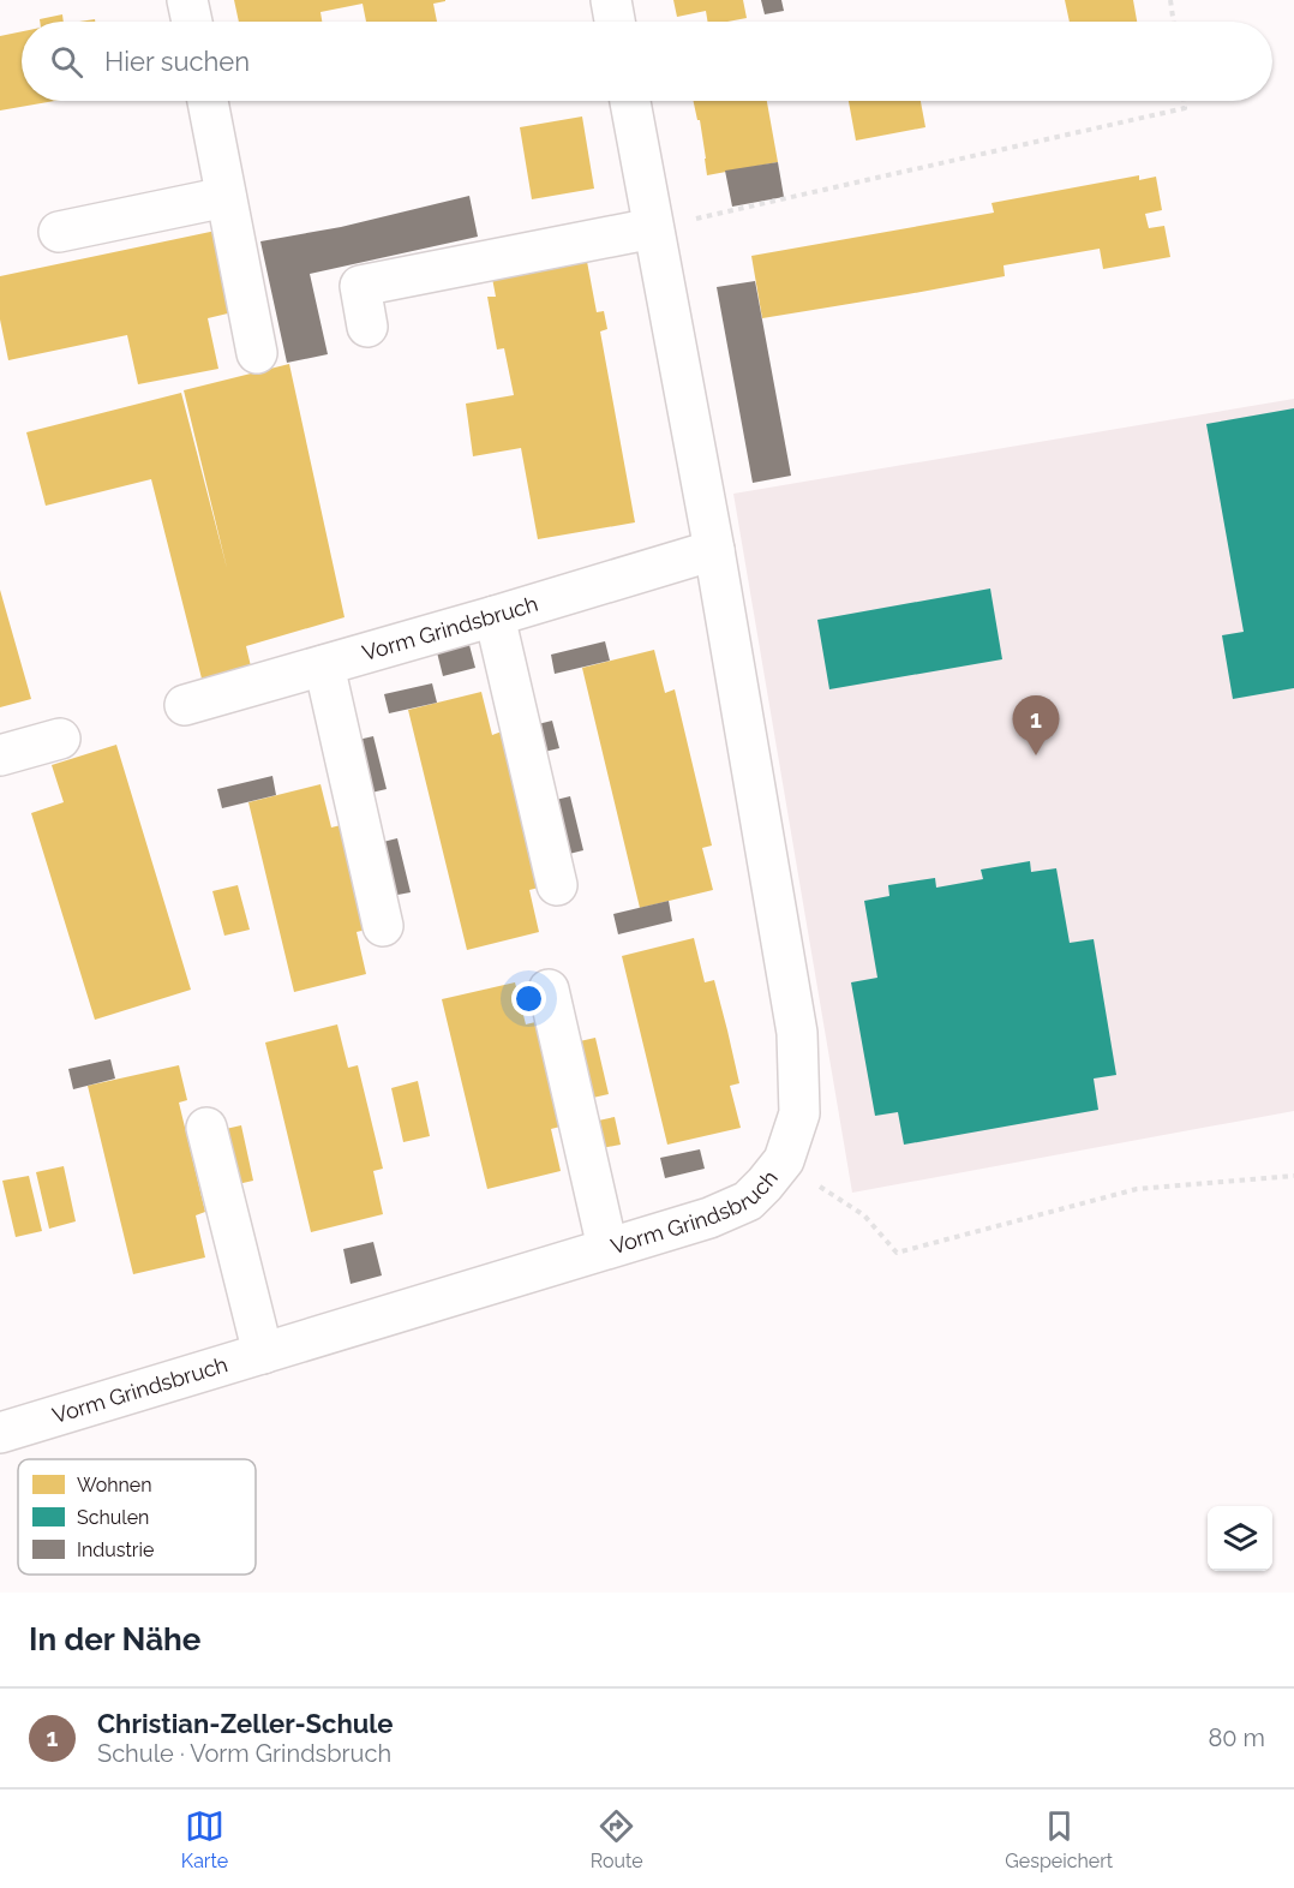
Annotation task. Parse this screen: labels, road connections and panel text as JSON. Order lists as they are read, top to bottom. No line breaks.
{"streets":{"street":["Vorm Grindsbruch"]},"legend":["Wohnen","Schulen","Industrie"],"page":{"search":"Hier suchen","pins":"1","heading":"In der Nähe","list":[{"mark":"1","name":"Christian-Zeller-Schule","note":"Schule · Vorm Grindsbruch","value":"80 m"}],"nav":["Karte","Route","Gespeichert"]}}
